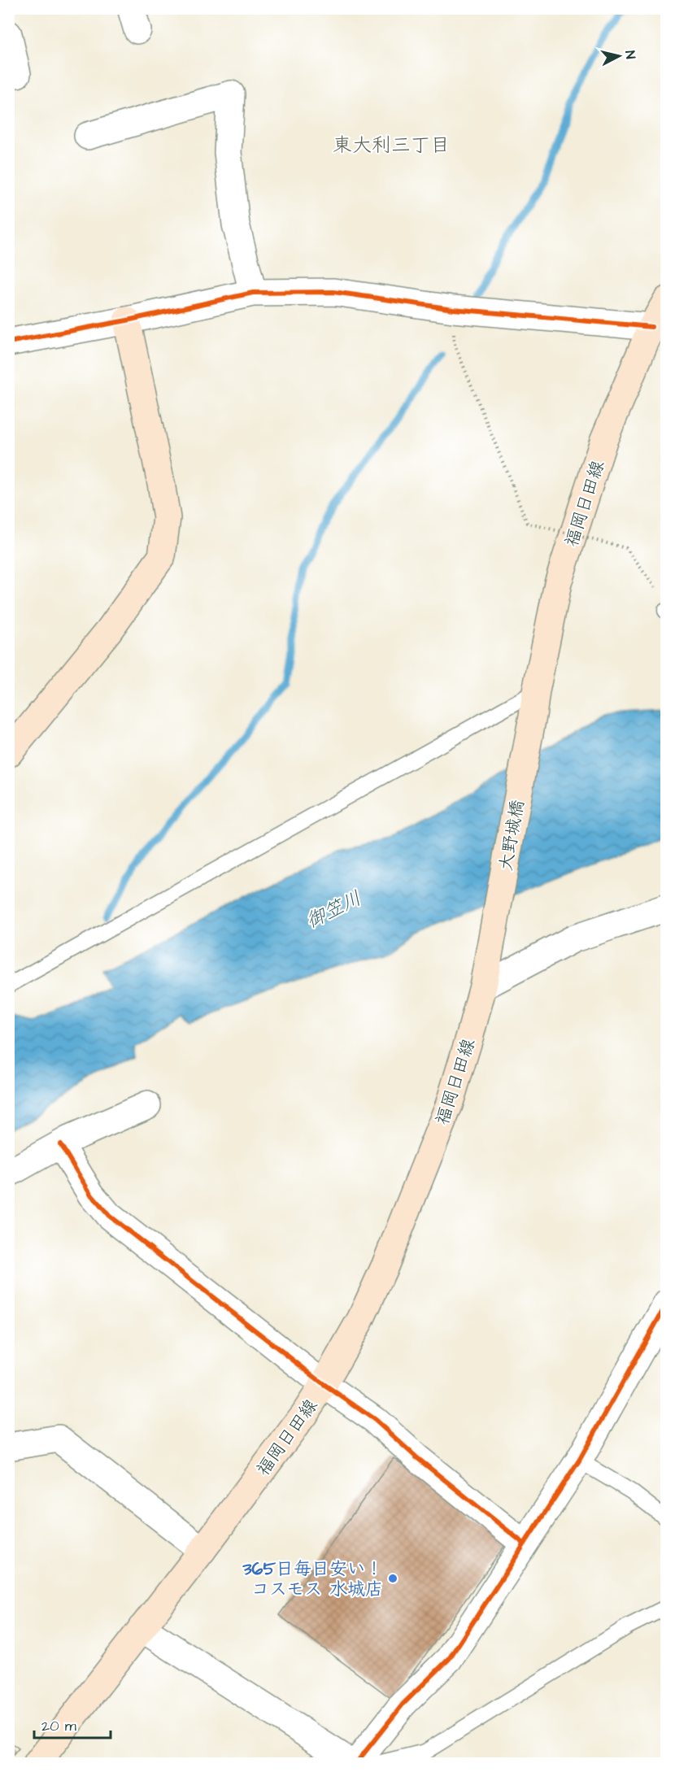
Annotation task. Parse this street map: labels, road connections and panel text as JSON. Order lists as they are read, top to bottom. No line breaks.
{"streets":{"main road":["福岡日田線","大野城橋"]},"crossings":[["福岡日田線","大野城橋"]],"districts":["東大利三丁目"],"water":["御笠川"],"places":["365日毎日安い！ コスモス 水城店"],"scale_bar":"20 m","north":"right"}
